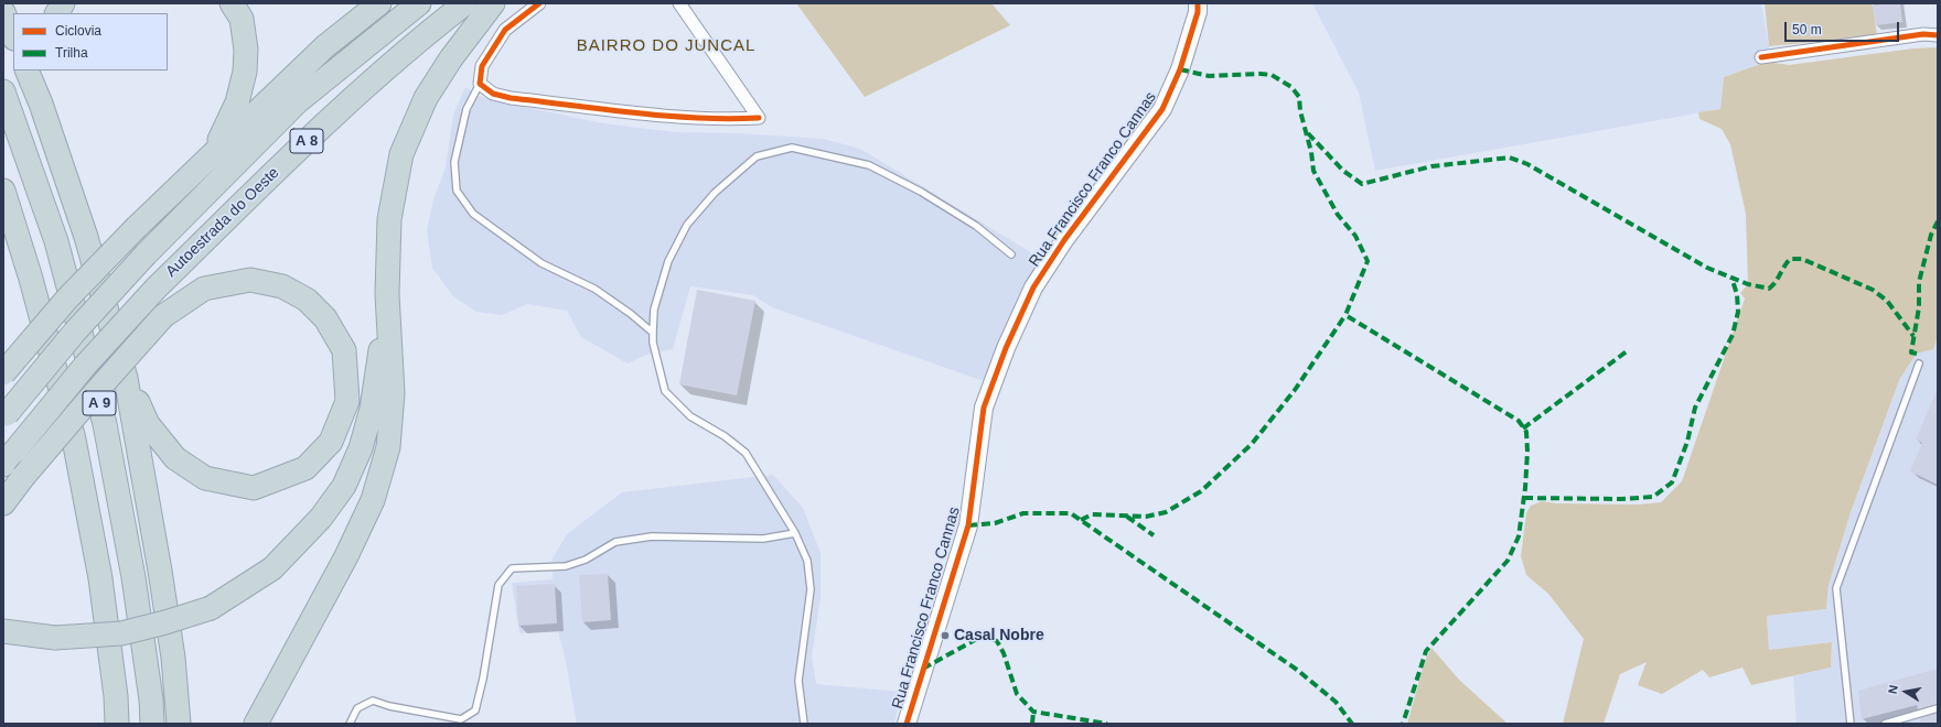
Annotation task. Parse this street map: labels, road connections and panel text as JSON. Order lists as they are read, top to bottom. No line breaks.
{"streets":{"highway":["A 8","Autoestrada do Oeste","A 9"],"street":["Rua Francisco Franco Cannas"]},"districts":["BAIRRO DO JUNCAL"],"places":["Casal Nobre"],"legend":["Ciclovia","Trilha"],"scale_bar":"50 m","north":"left"}
